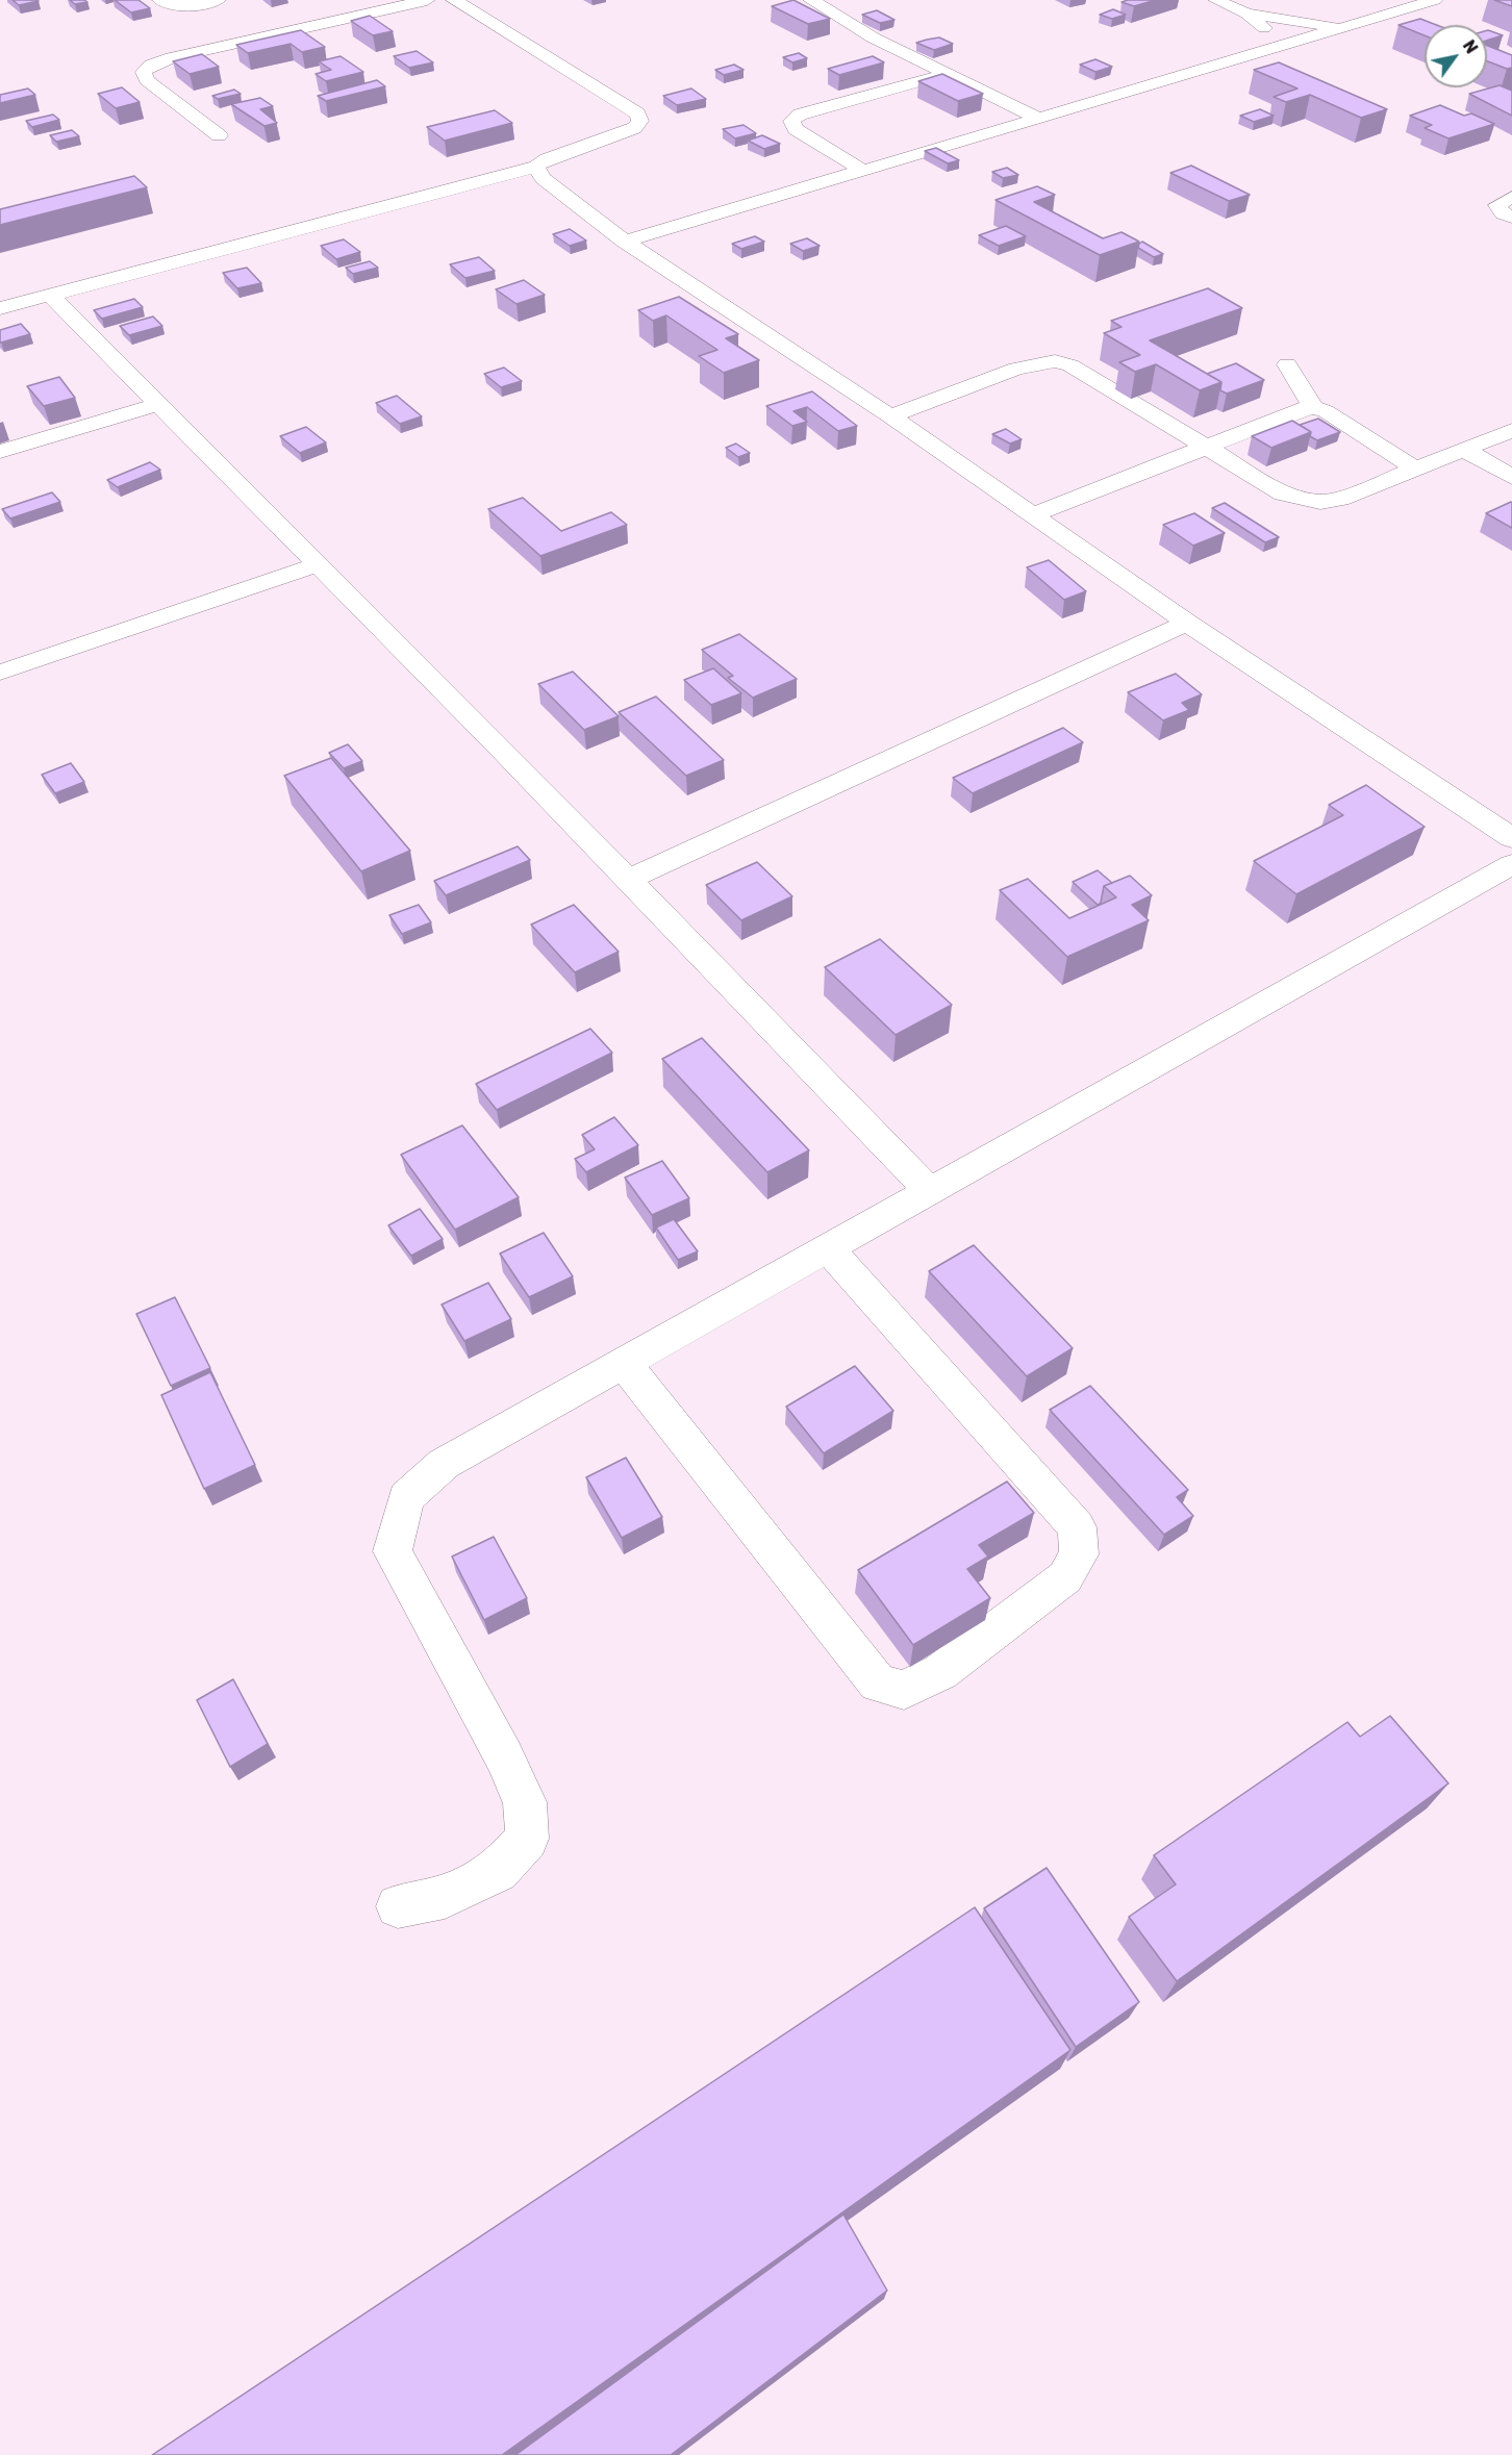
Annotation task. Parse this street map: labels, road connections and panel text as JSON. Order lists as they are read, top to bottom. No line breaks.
{"north":"top right"}
